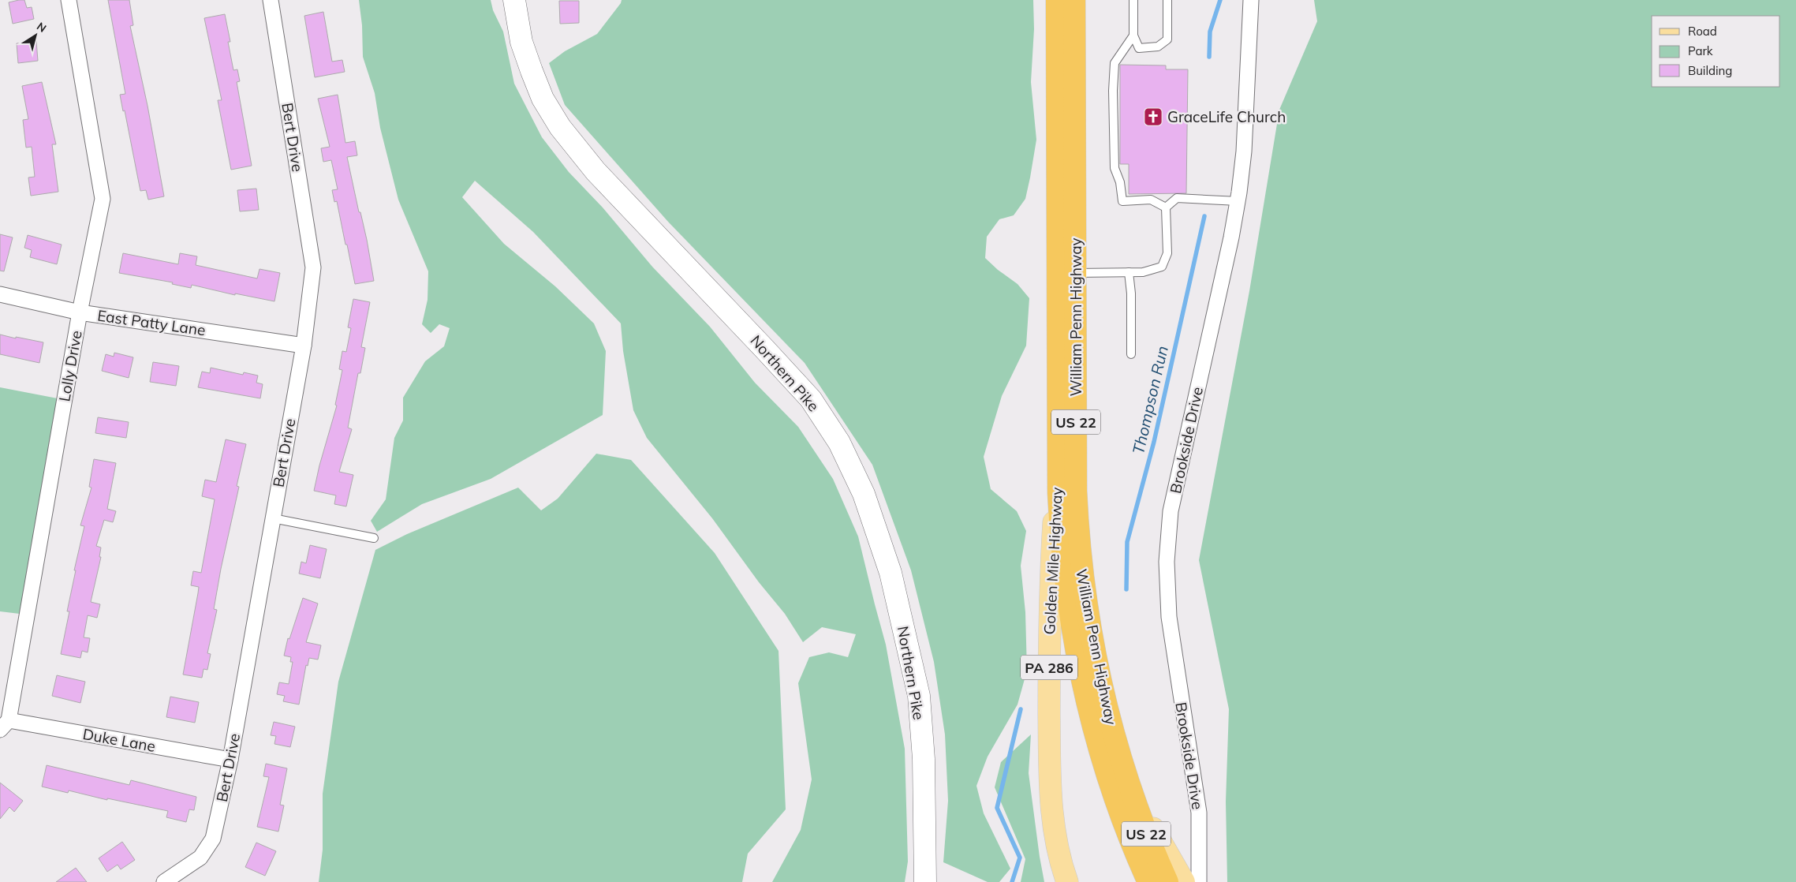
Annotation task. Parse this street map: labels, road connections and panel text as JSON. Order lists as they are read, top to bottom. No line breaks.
{"streets":{"highway":["William Penn Highway","US 22"],"main road":["Northern Pike","Golden Mile Highway","PA 286"],"street":["Bert Drive","East Patty Lane","Lolly Drive","Brookside Drive","Duke Lane"]},"crossings":[["Bert Drive","East Patty Lane"],["Bert Drive","Duke Lane"],["William Penn Highway","Golden Mile Highway"],["East Patty Lane","Lolly Drive"],["Lolly Drive","Duke Lane"]],"water":["Thompson Run"],"places":{"church":["GraceLife Church"]},"legend":["Road","Park","Building"],"north":"top right"}
